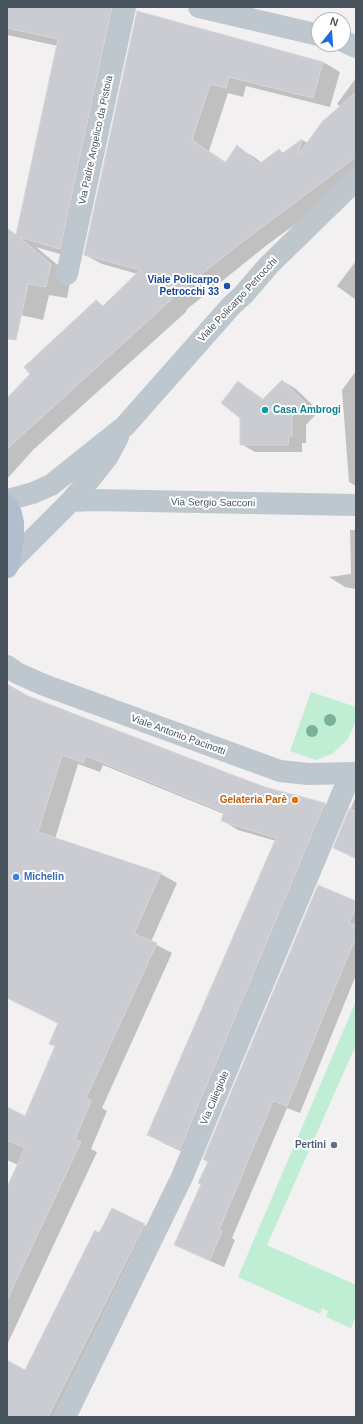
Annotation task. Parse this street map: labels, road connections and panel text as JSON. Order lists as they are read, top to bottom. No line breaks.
{"streets":{"street":["Via Padre Angelico da Pistoia","Viale Policarpo Petrocchi","Via Sergio Sacconi","Viale Antonio Pacinotti","Via Ciliegiole"]},"crossings":[["Viale Policarpo Petrocchi","Via Sergio Sacconi"],["Viale Antonio Pacinotti","Via Ciliegiole"]],"places":["Viale Policarpo Petrocchi 33","Casa Ambrogi","Gelateria Parè","Michelin","Pertini"],"north":"top"}
